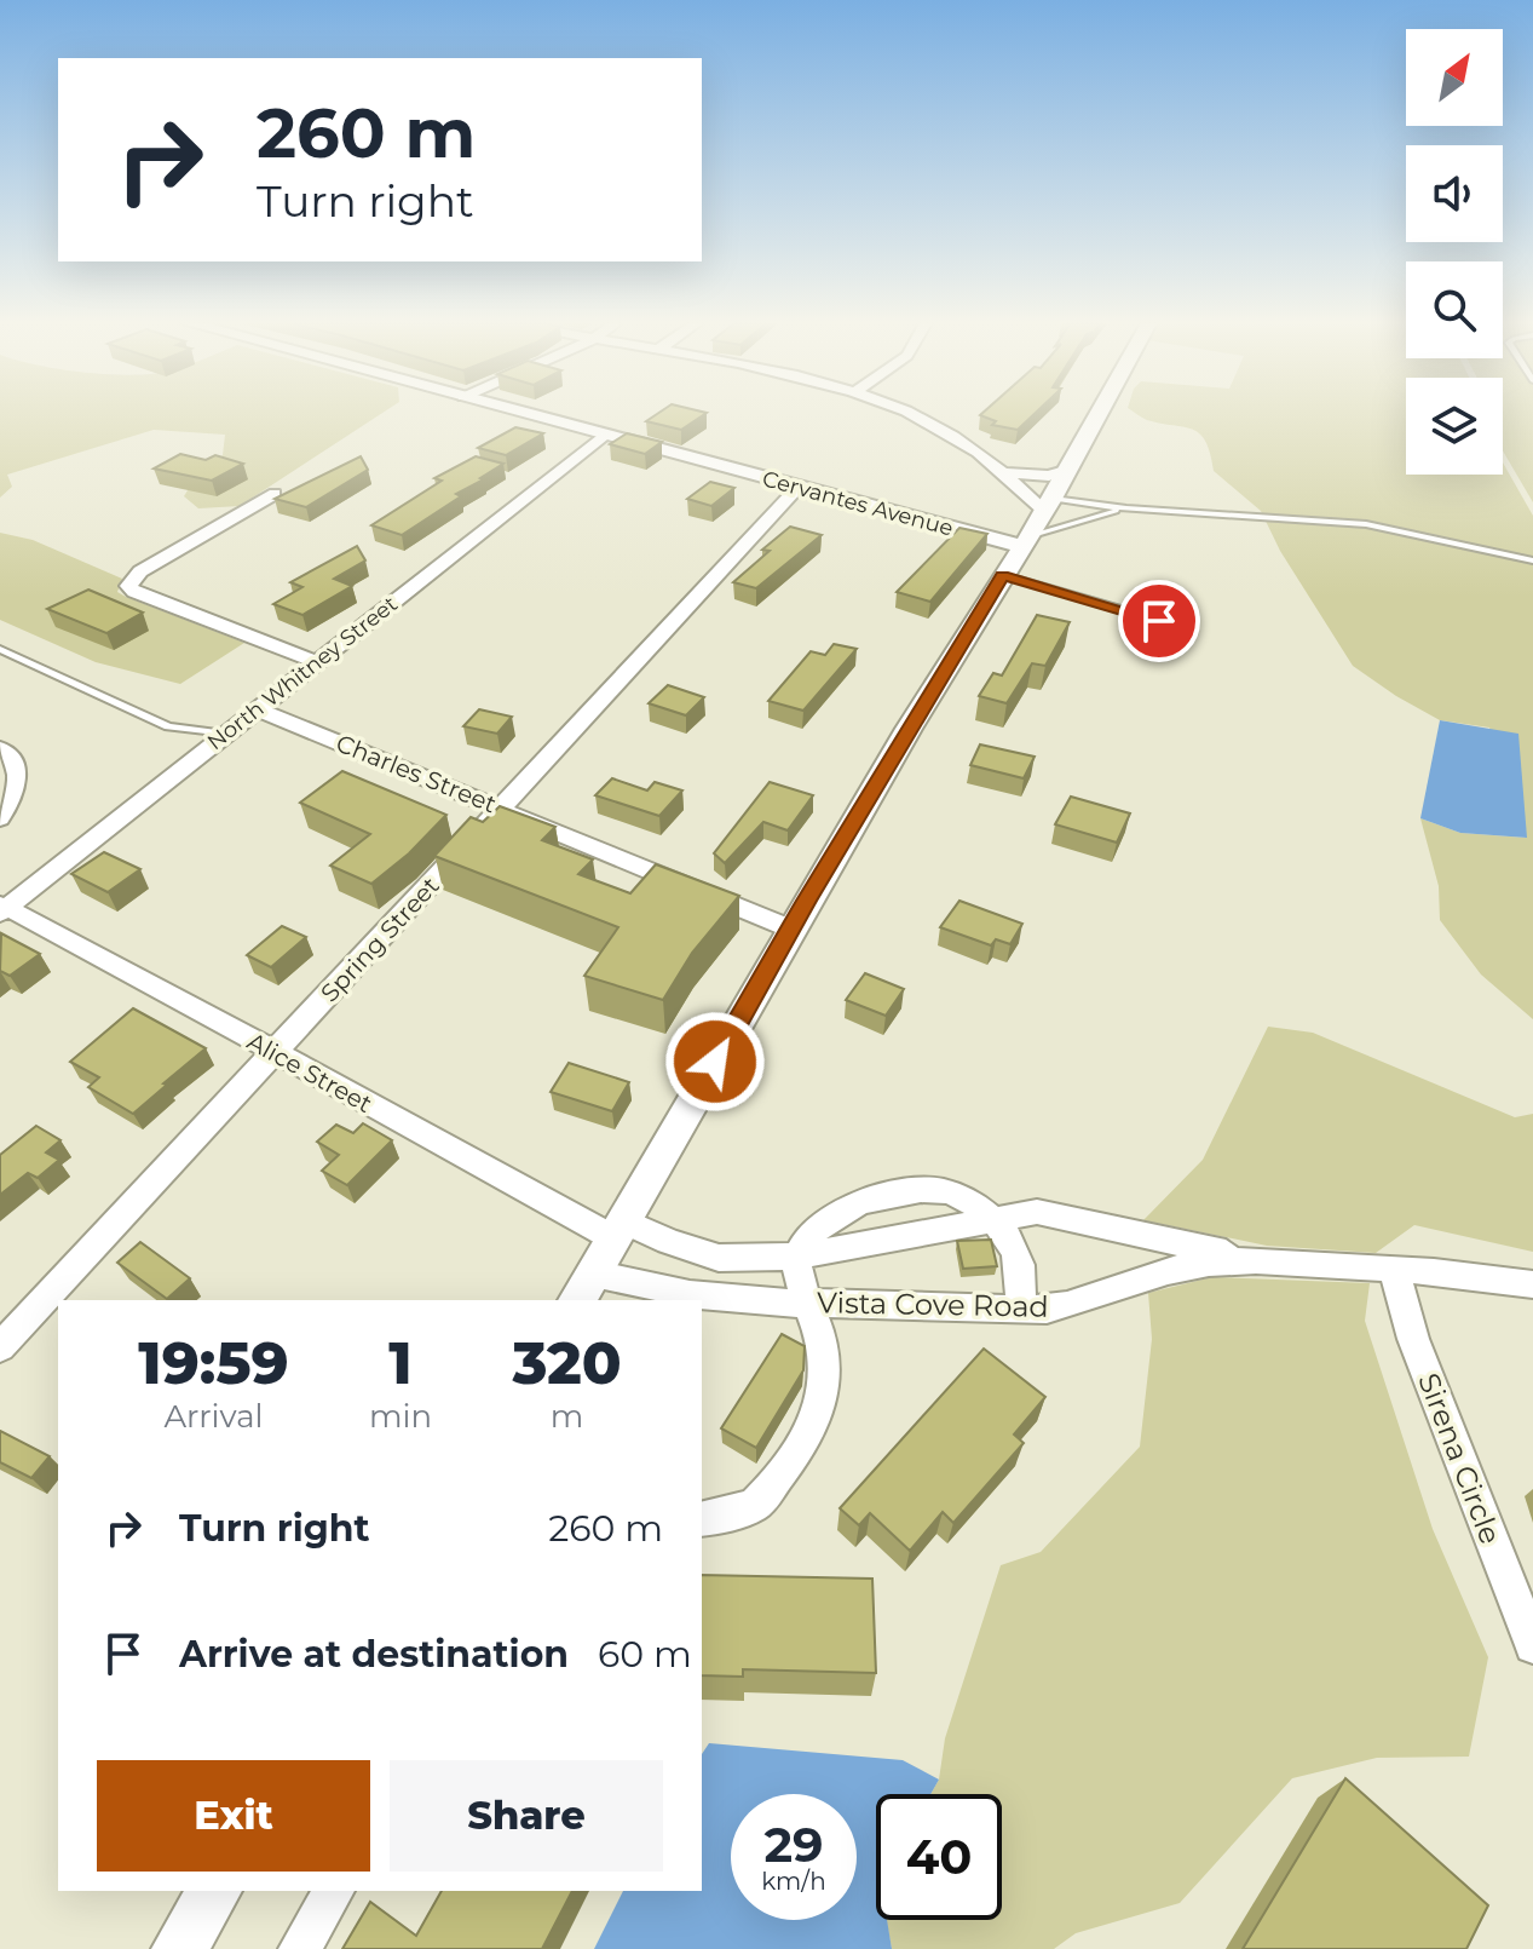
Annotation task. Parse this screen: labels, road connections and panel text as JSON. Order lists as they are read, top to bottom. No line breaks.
{"streets":{"street":["Cervantes Avenue","North Whitney Street","Charles Street","Spring Street","Alice Street","Vista Cove Road","Sirena Circle"]},"crossings":[["Cervantes Avenue","North Whitney Street"],["Cervantes Avenue","Spring Street"],["North Whitney Street","Charles Street"],["North Whitney Street","Alice Street"],["Charles Street","Spring Street"],["Spring Street","Alice Street"],["Alice Street","Vista Cove Road"],["Vista Cove Road","Sirena Circle"]],"north":"top right","page":{"turn":["260 m","Turn right"],"eta":["19:59","Arrival","1","min","320","m"],"list":[{"name":"Turn right","value":"260 m"},{"name":"Arrive at destination","value":"60 m"}],"buttons":["Exit","Share"],"speed":"29 km/h","limit":"40"}}
